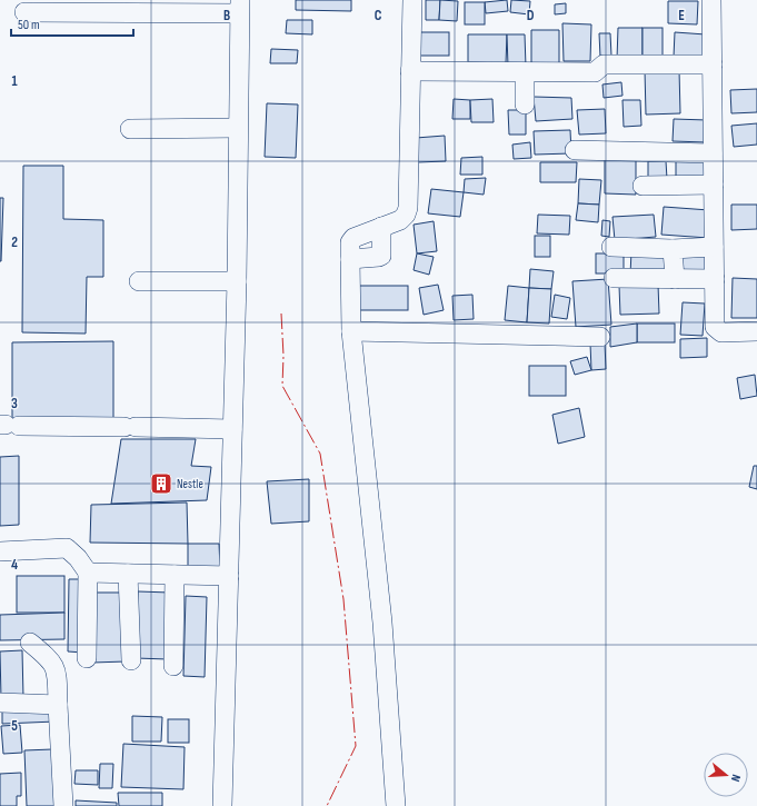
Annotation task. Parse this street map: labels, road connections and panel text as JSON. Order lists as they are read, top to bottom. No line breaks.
{"places":{"building":["Nestle"]},"scale_bar":"50 m","north":"right","grid":{"columns":["B","C","D","E"],"rows":["1","2","3","4","5"]}}
